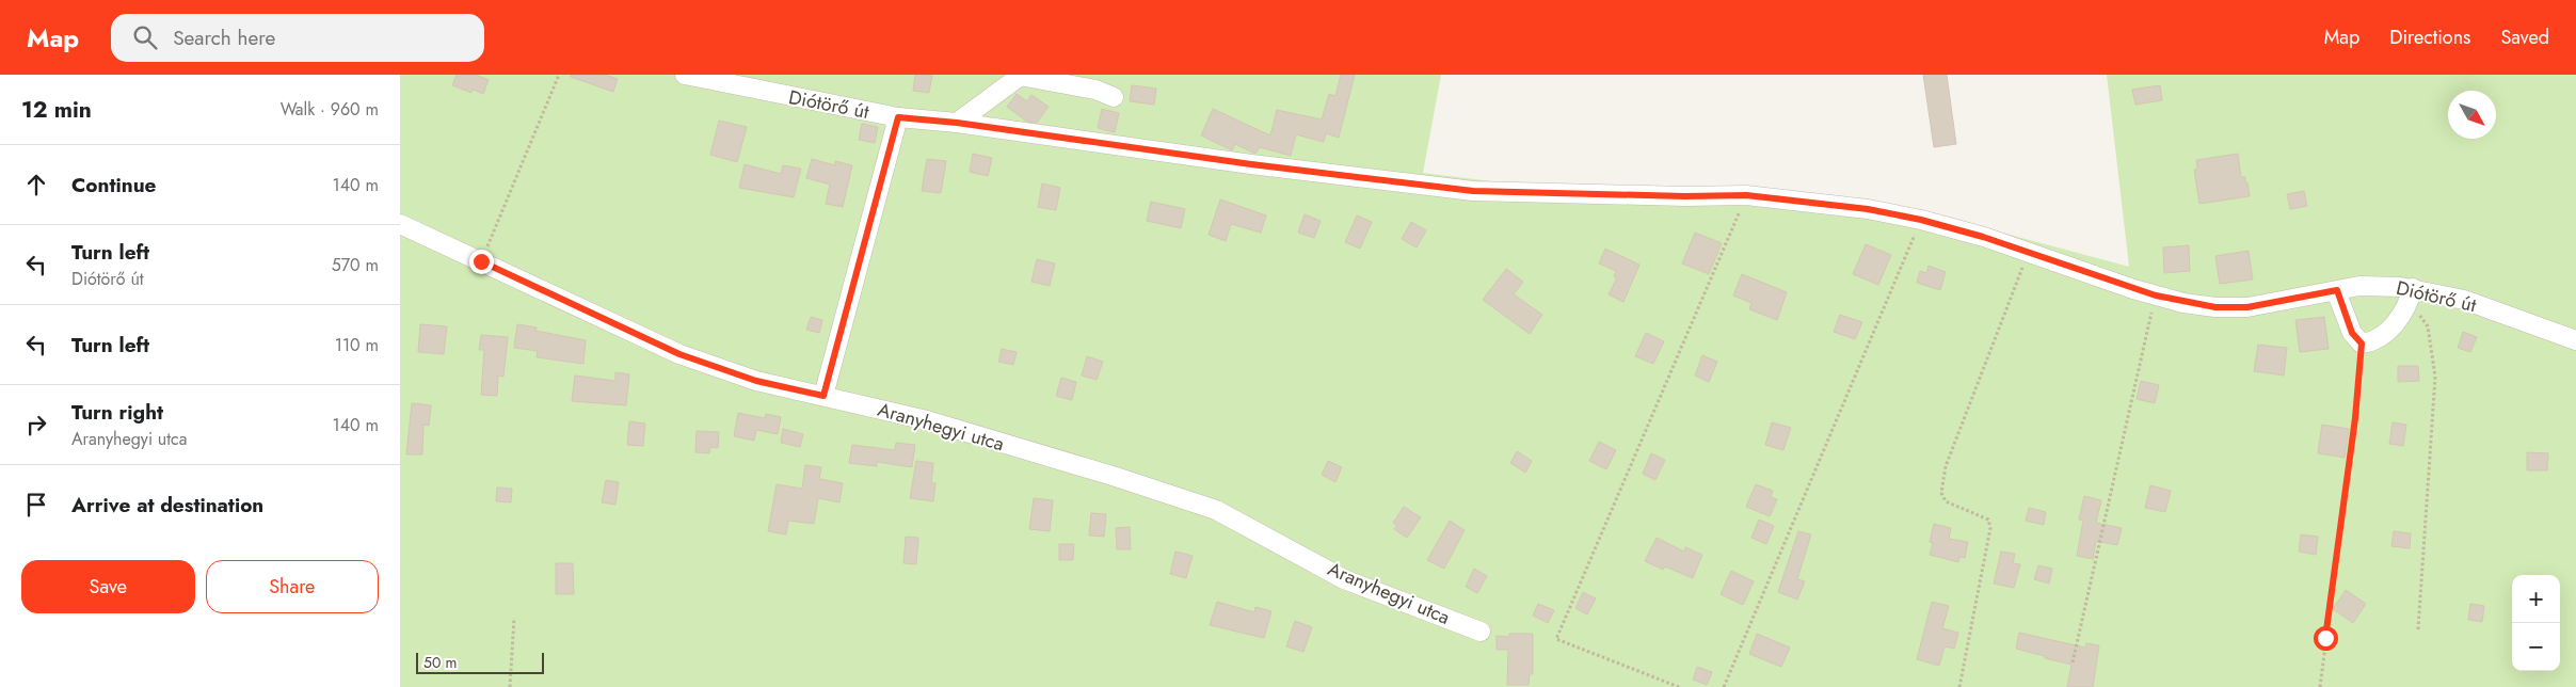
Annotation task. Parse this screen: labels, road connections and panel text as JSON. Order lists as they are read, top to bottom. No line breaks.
{"streets":{"street":["Diótörő út","Aranyhegyi utca"]},"scale_bar":"50 m","north":"bottom right","page":{"header":"Map","search":"Search here","nav":["Map","Directions","Saved"],"heading":["12 min","Walk · 960 m"],"list":[["Continue","140 m"],["Turn left","Diótörő út","570 m"],["Turn left","110 m"],["Turn right","Aranyhegyi utca","140 m"],"Arrive at destination"],"buttons":["Save","Share"],"map_buttons":["+","−"],"scale":"50 m"}}
